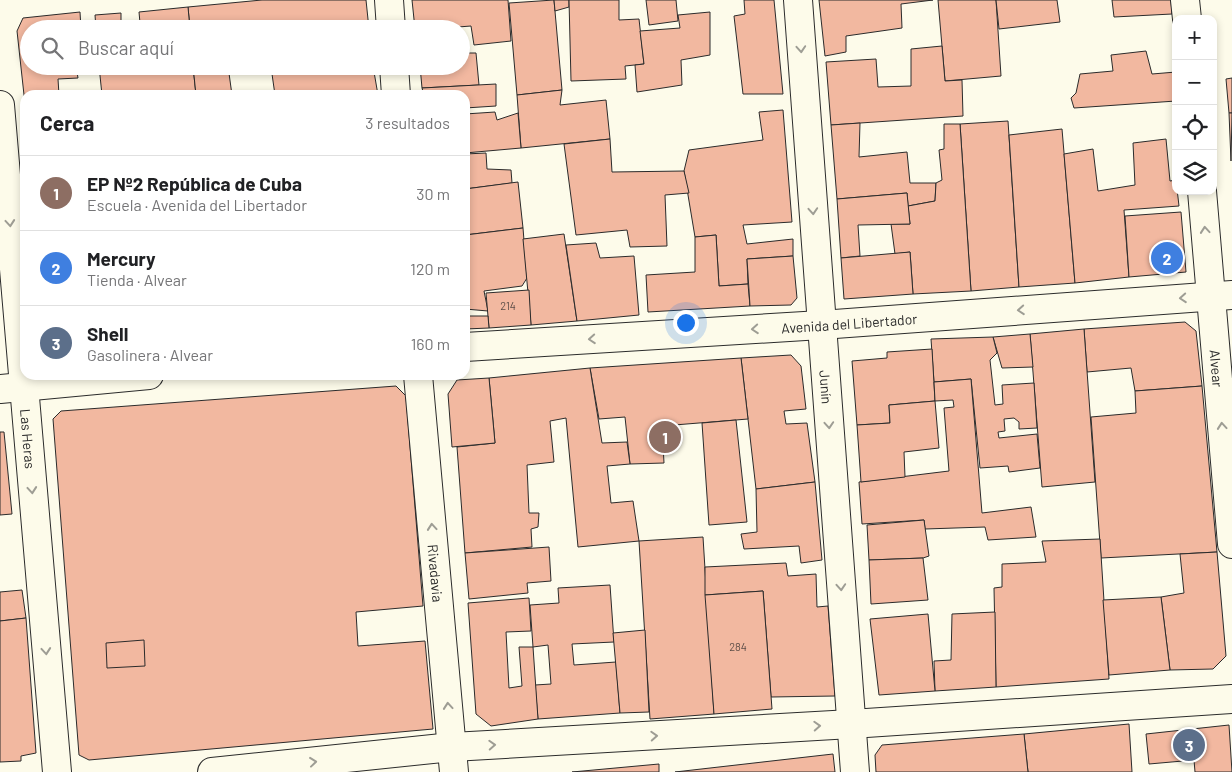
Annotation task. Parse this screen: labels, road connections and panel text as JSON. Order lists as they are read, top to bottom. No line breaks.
{"streets":{"street":["Avenida del Libertador","Alvear","Junín","Las Heras","Rivadavia"]},"crossings":[["Avenida del Libertador","Alvear"],["Avenida del Libertador","Junín"]],"one_way":["Avenida del Libertador","Alvear","Junín","Las Heras","Rivadavia"],"house_numbers":["214","284"],"page":{"map_buttons":["+","−"],"search":"Buscar aquí","heading":["Cerca","3 resultados"],"list":[{"mark":"1","name":"EP Nº2 República de Cuba","note":"Escuela · Avenida del Libertador","value":"30 m"},{"mark":"2","name":"Mercury","note":"Tienda · Alvear","value":"120 m"},{"mark":"3","name":"Shell","note":"Gasolinera · Alvear","value":"160 m"}],"pins":["2","1","3"]}}
